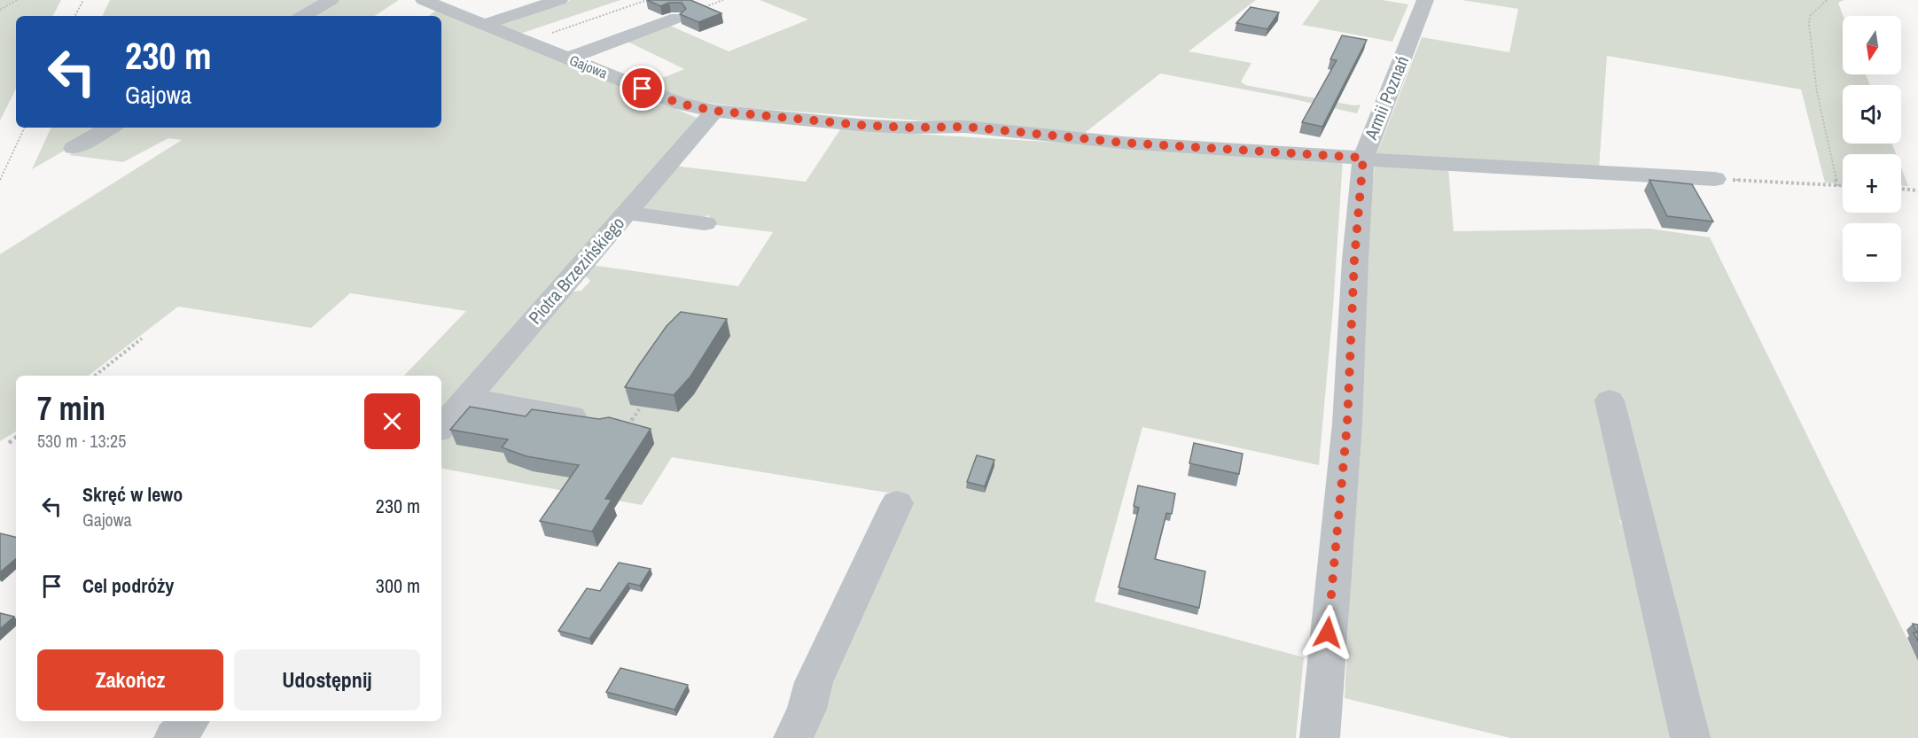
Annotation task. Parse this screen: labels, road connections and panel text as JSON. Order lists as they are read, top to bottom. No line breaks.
{"streets":{"street":["Gajowa","Armii Poznań","Piotra Brzezińskiego"]},"crossings":[["Gajowa","Armii Poznań"],["Gajowa","Piotra Brzezińskiego"]],"north":"bottom","page":{"map_buttons":["+","−"],"turn":["230 m","Gajowa"],"heading":["7 min","530 m · 13:25"],"list":[{"name":"Skręć w lewo","note":"Gajowa","value":"230 m"},{"name":"Cel podróży","value":"300 m"}],"buttons":["Zakończ","Udostępnij"]}}
